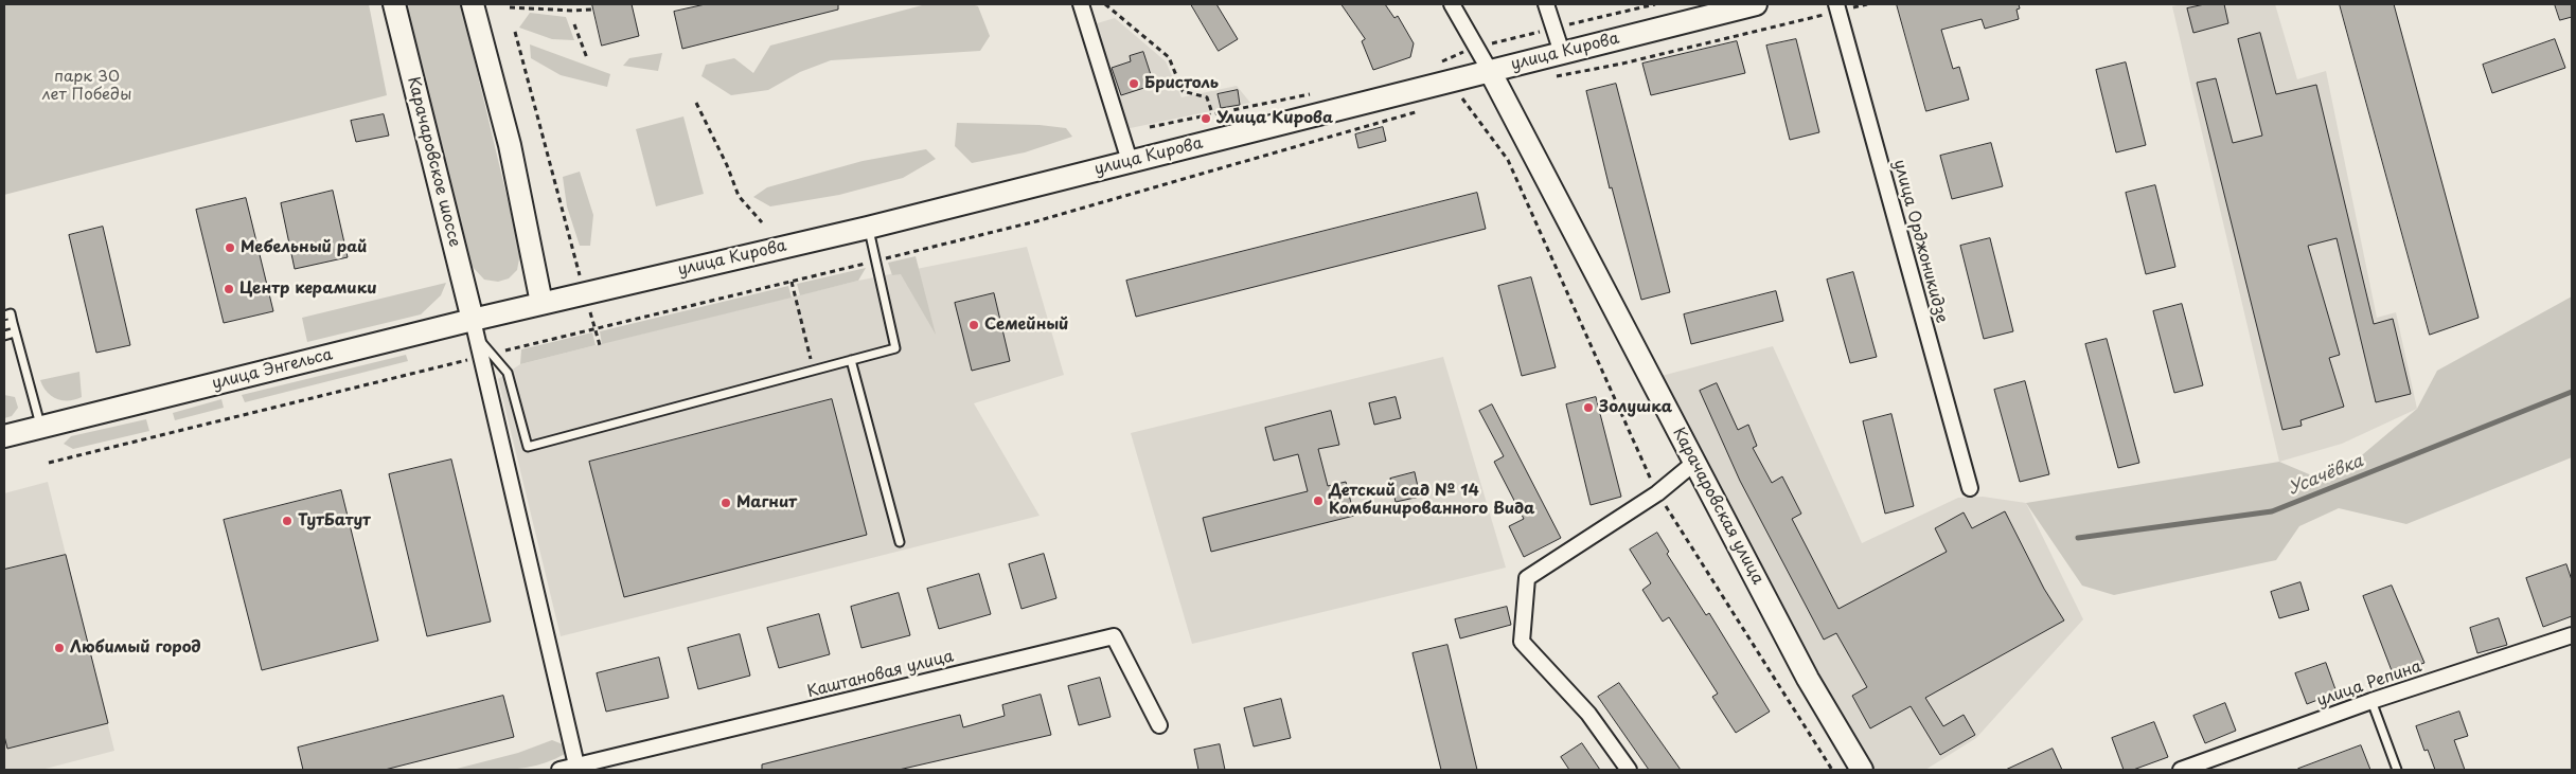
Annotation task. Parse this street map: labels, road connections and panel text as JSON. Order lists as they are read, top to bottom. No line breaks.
{"streets":{"street":["улица Кирова","Карачаровское шоссе","улица Орджоникидзе","улица Энгельса","Карачаровская улица","Каштановая улица","улица Репина"]},"crossings":[["улица Кирова","улица Энгельса"],["улица Кирова","Карачаровская улица"],["Карачаровское шоссе","улица Энгельса"]],"water":["Усачёвка"],"parks":["парк 30 лет Победы"],"places":["Бристоль","Улица Кирова","Мебельный рай","Центр керамики","Семейный","Золушка","Детский сад № 14 Комбинированного Вида","Магнит","ТутБатут","Любимый город"]}
